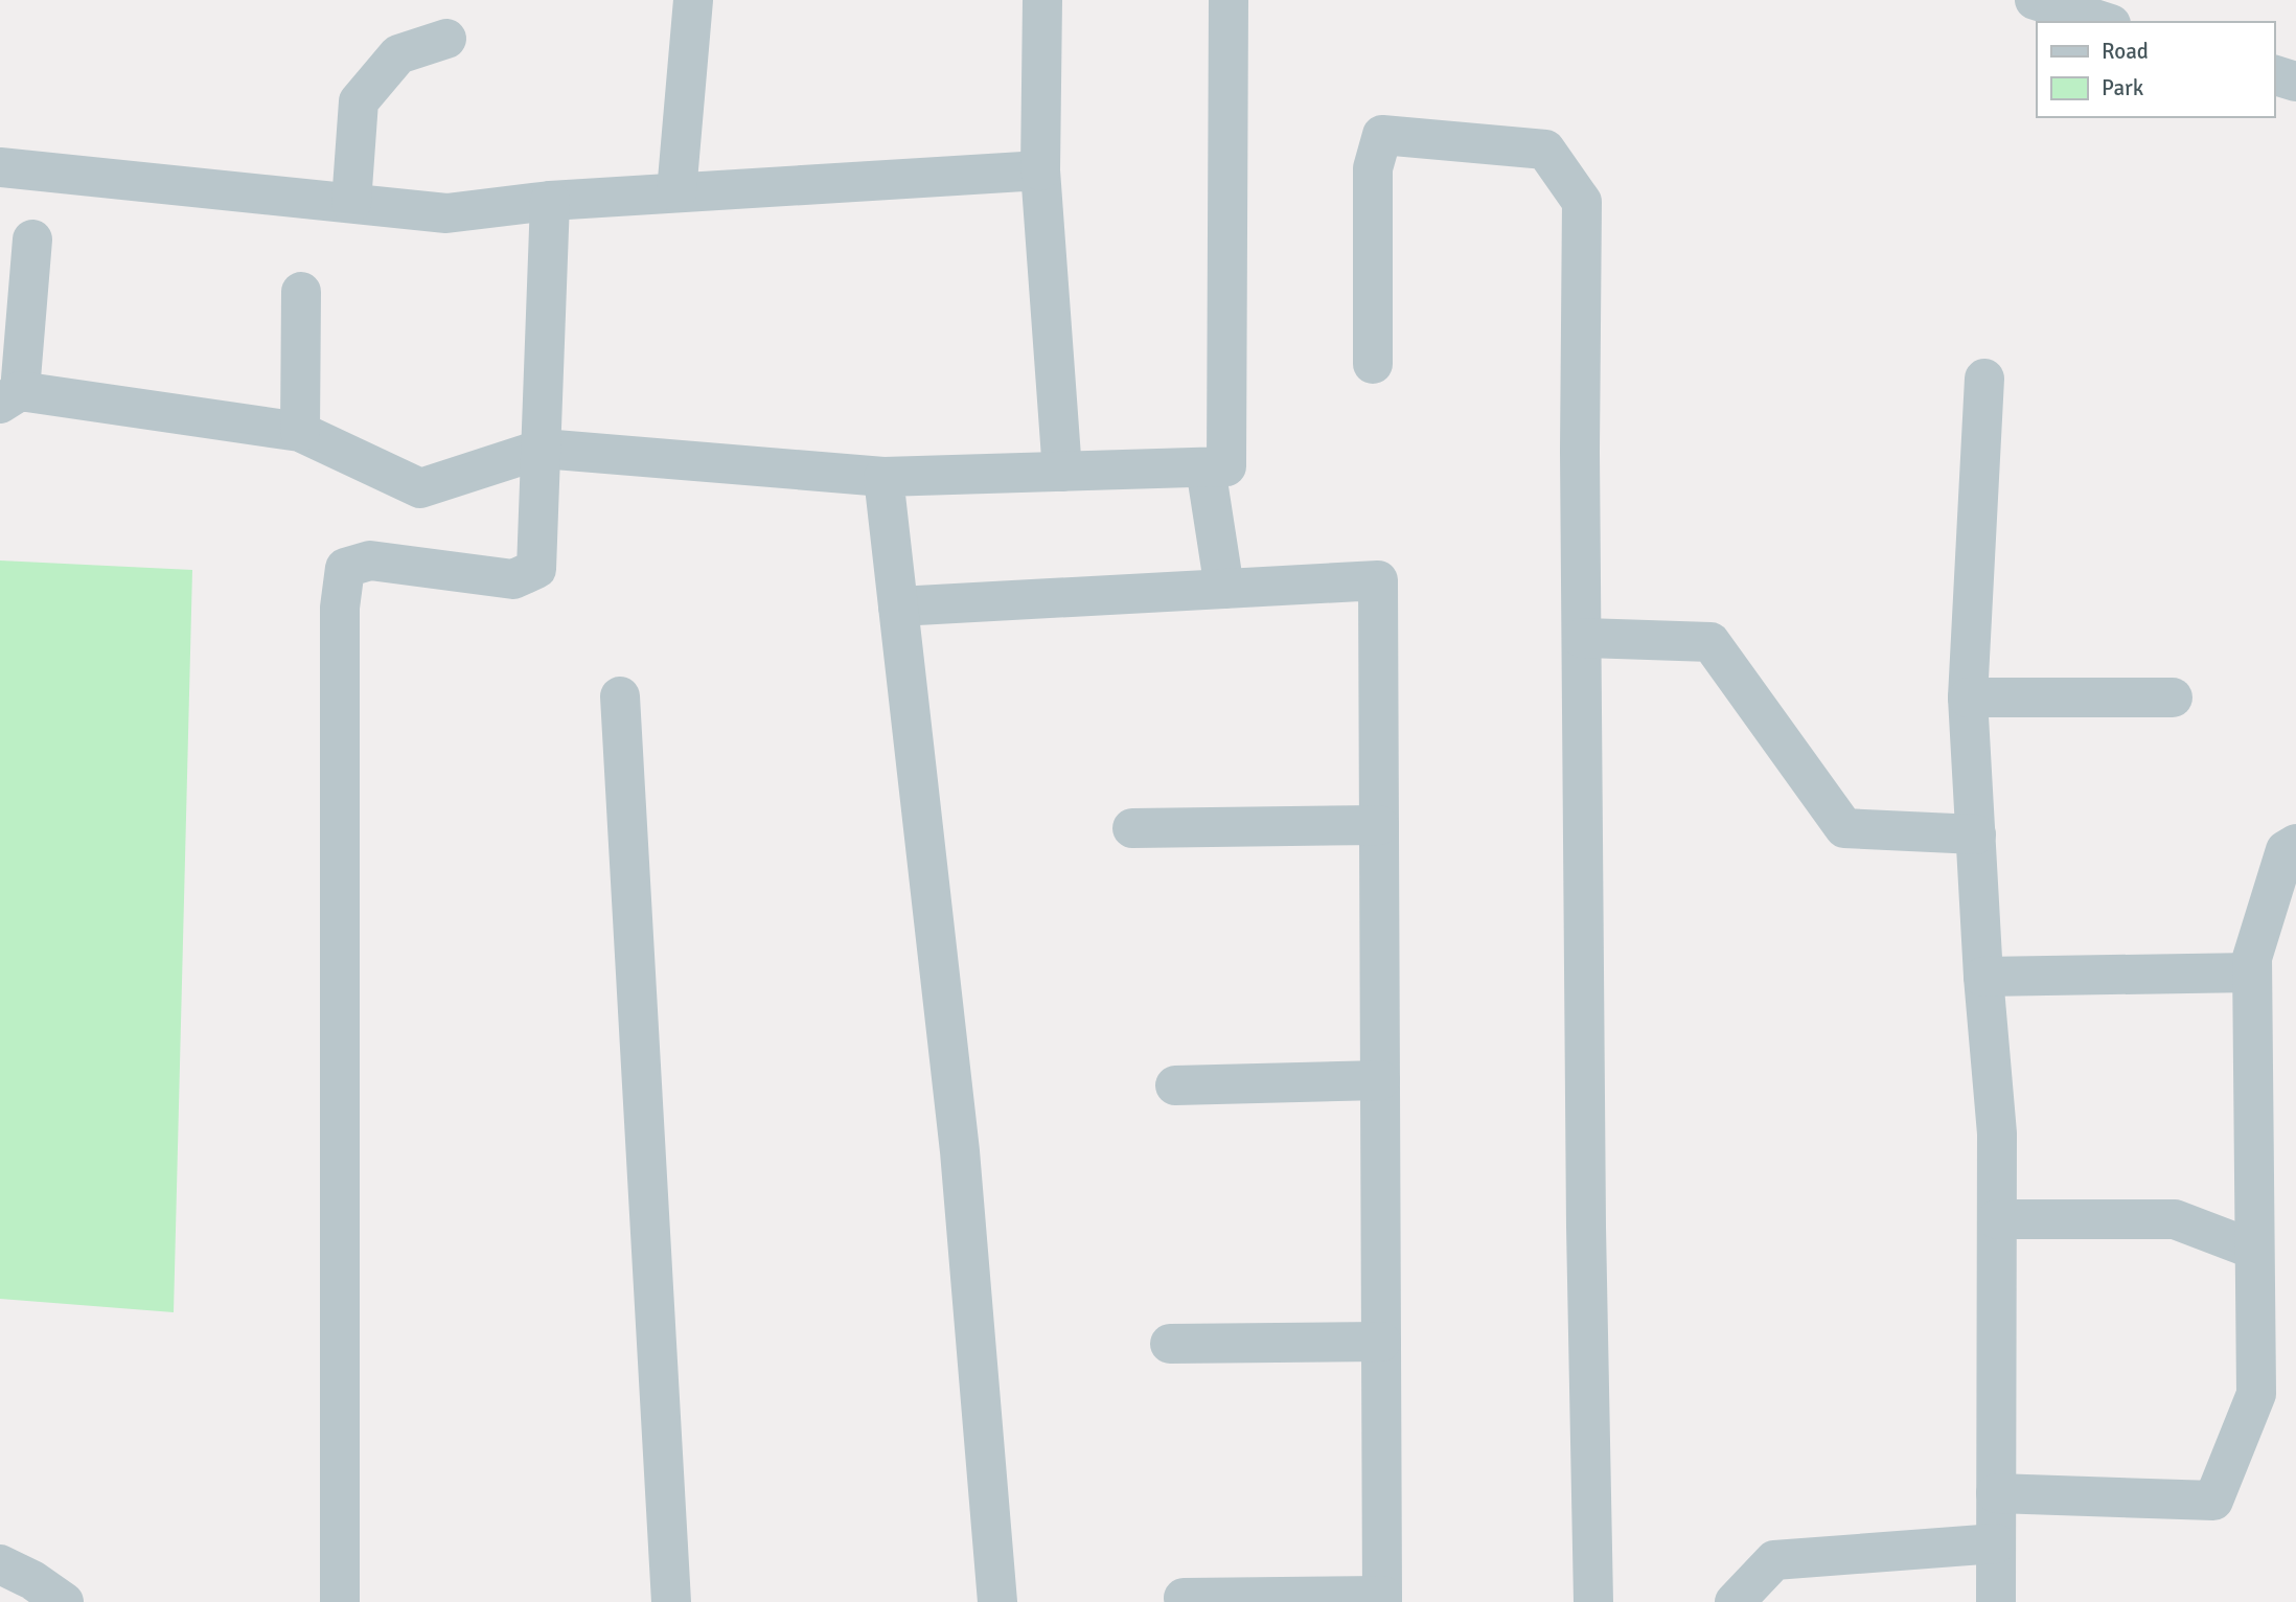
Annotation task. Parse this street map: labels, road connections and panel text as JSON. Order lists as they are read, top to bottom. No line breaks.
{"legend":["Road","Park"]}
